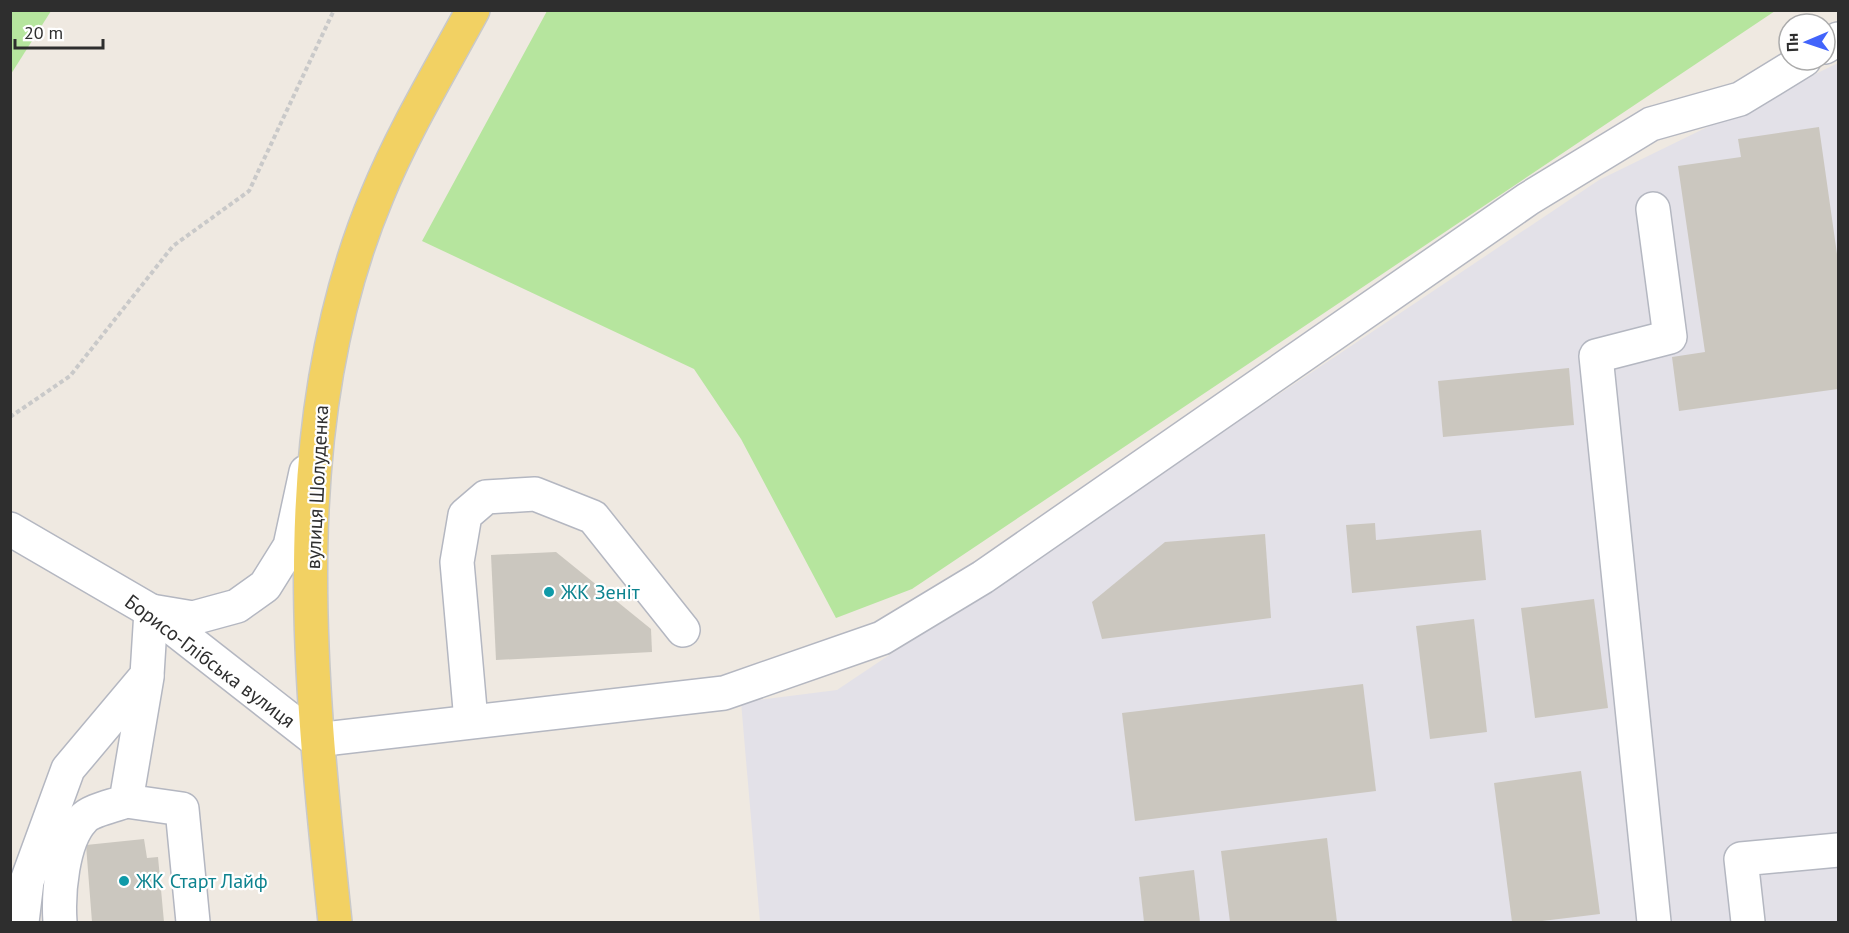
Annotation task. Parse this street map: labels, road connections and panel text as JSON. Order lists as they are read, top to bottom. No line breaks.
{"streets":{"main road":["вулиця Шолуденка"],"street":["Борисо-Глібська вулиця"]},"crossings":[["вулиця Шолуденка","Борисо-Глібська вулиця"]],"places":["ЖК Зеніт","ЖК Старт Лайф"],"scale_bar":"20 m","north":"left"}
